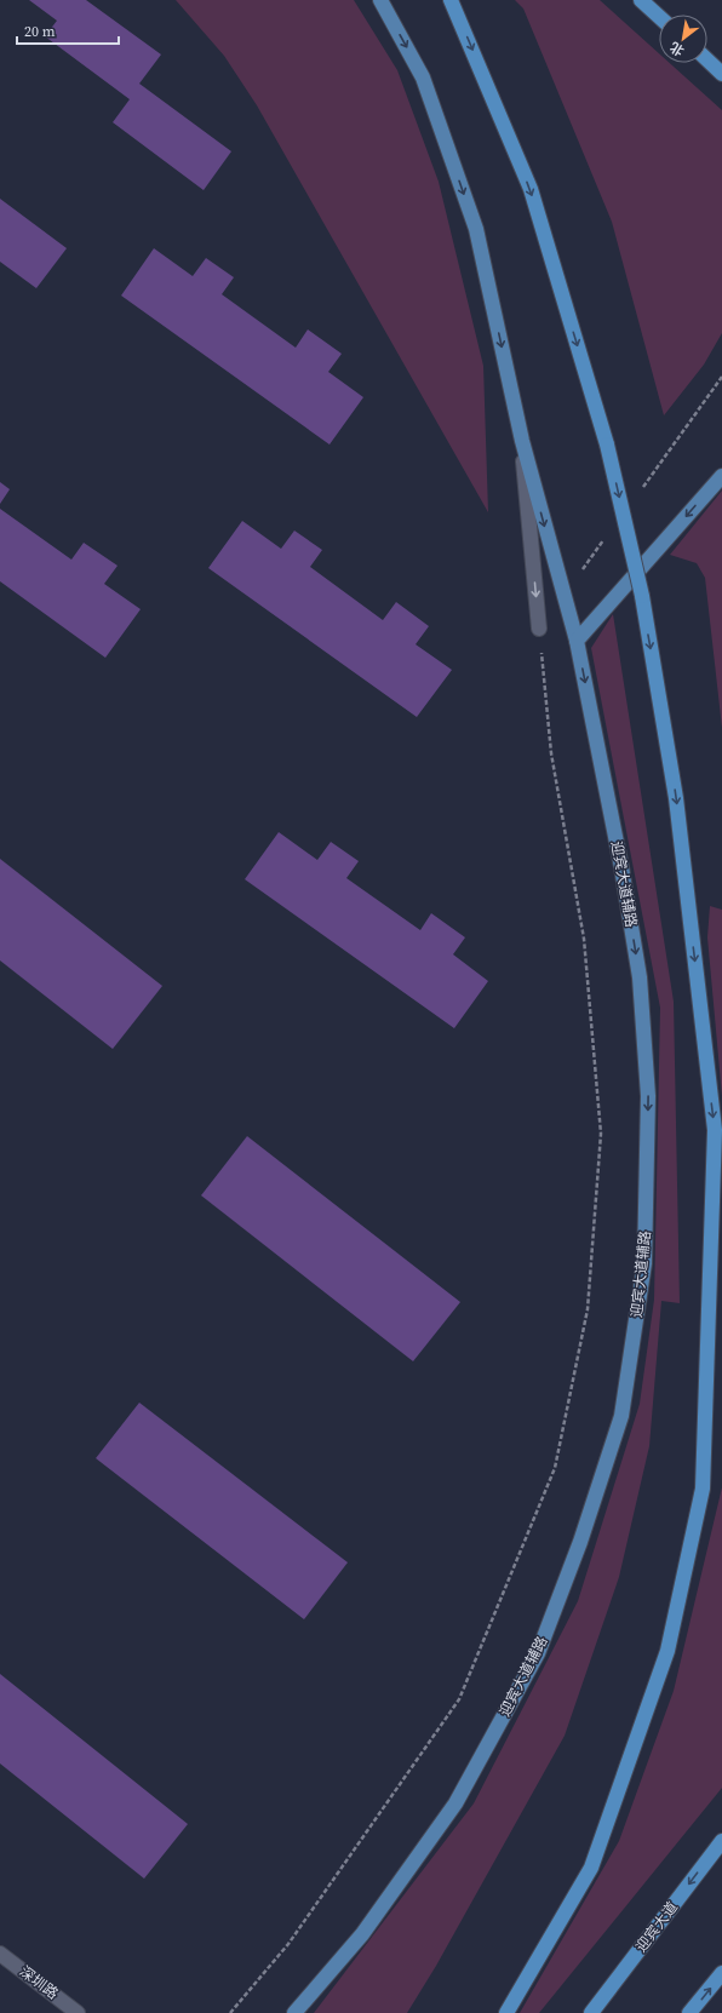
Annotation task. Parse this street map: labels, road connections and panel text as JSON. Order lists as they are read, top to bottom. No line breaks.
{"streets":{"highway":["迎宾大道"],"main road":["迎宾大道辅路"],"street":["深圳路"]},"one_way":["迎宾大道辅路","迎宾大道"],"scale_bar":"20 m","north":"bottom left"}
